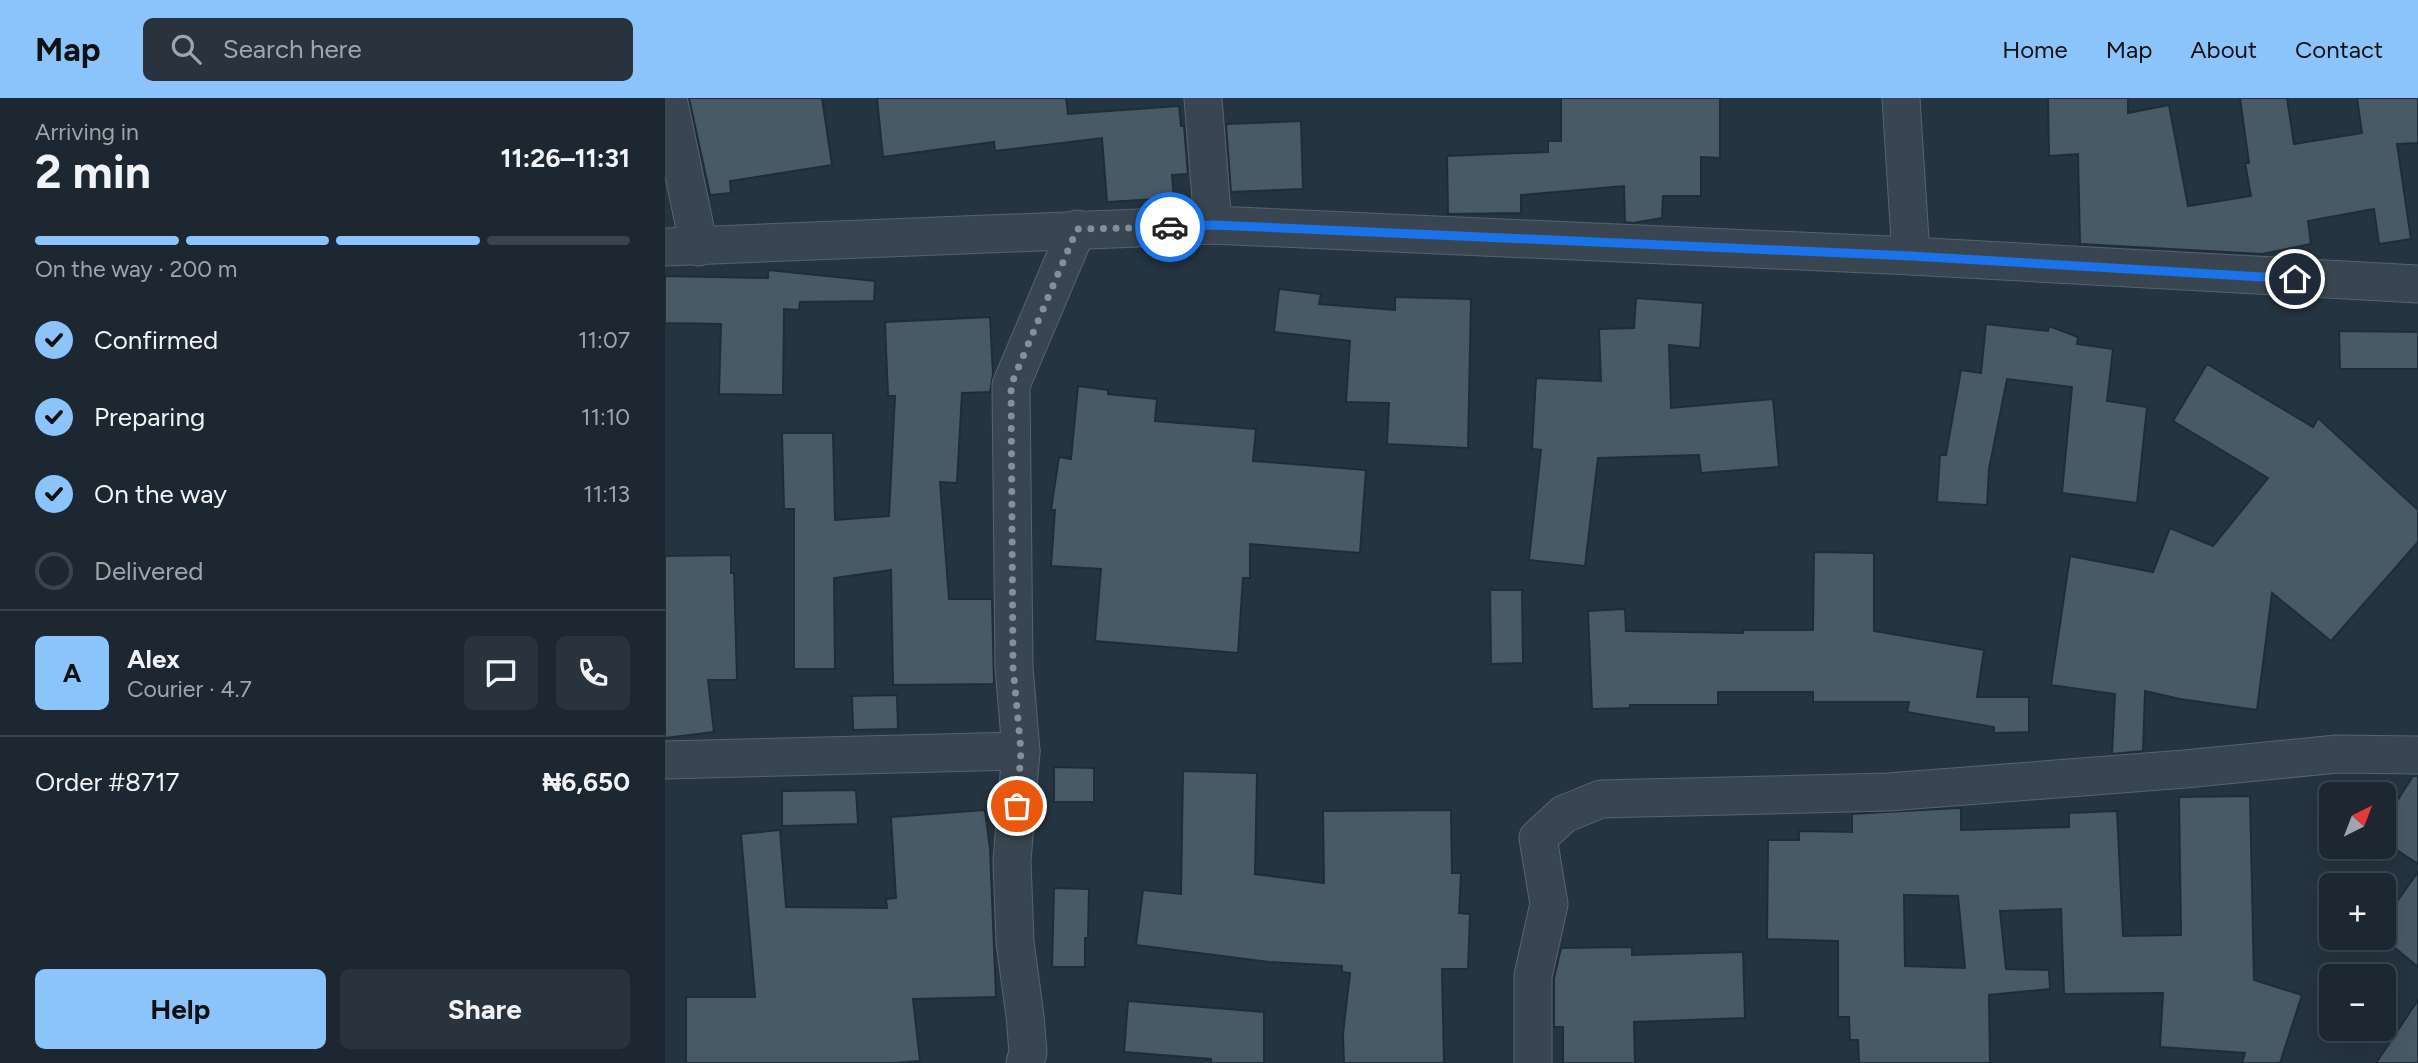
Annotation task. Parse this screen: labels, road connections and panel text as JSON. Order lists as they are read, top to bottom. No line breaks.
{"north":"top right","page":{"header":"Map","search":"Search here","nav":["Home","Map","About","Contact"],"heading":["2 min","Arriving in","11:26–11:31"],"panel":["Alex","Courier · 4.7","Order #8717","₦6,650"],"bar":"On the way · 200 m","list":[["Confirmed","11:07"],["Preparing","11:10"],["On the way","11:13"],"Delivered"],"round":"A","map_buttons":["+","−"],"buttons":["Help","Share"]}}
